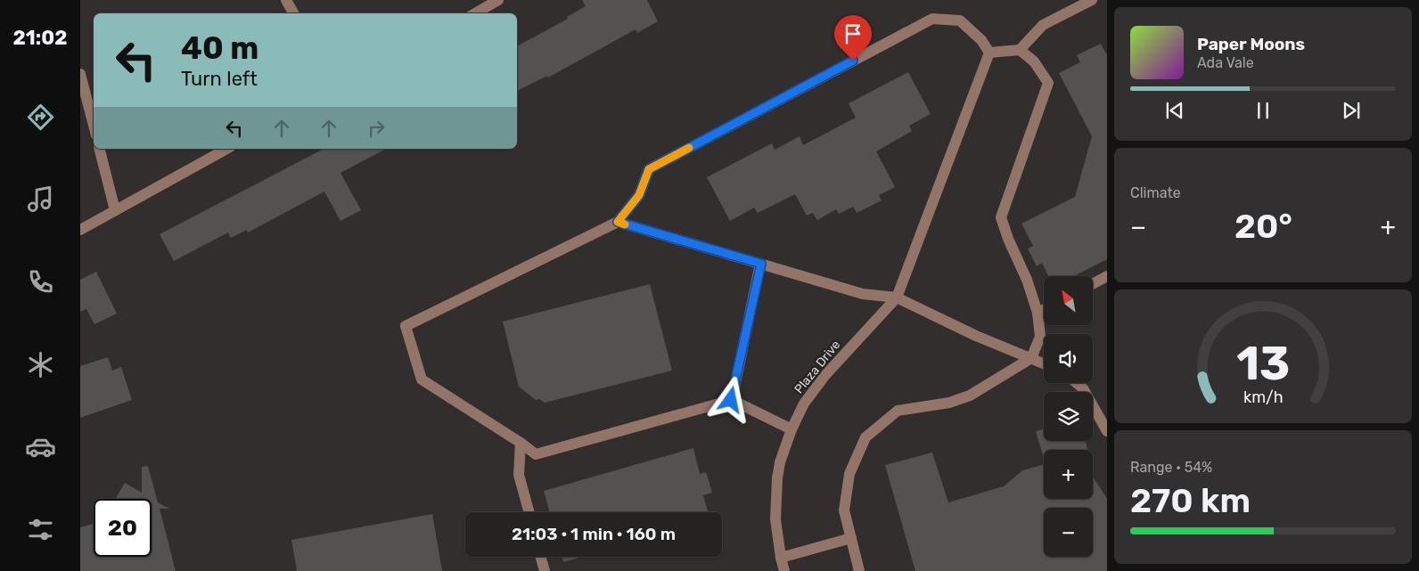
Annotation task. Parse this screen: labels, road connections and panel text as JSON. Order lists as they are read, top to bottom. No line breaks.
{"streets":{"street":["Plaza Drive"]},"north":"top left","page":{"tabs":"21:02","turn":["40 m","Turn left"],"song":["Paper Moons","Ada Vale"],"tile":["Climate",["Range · 54%","270 km"]],"heat":["−","20°","+"],"map_buttons":["+","−"],"limit":"20","trip":"21:03 · 1 min · 160 m","gauge":["13","km/h"]}}
